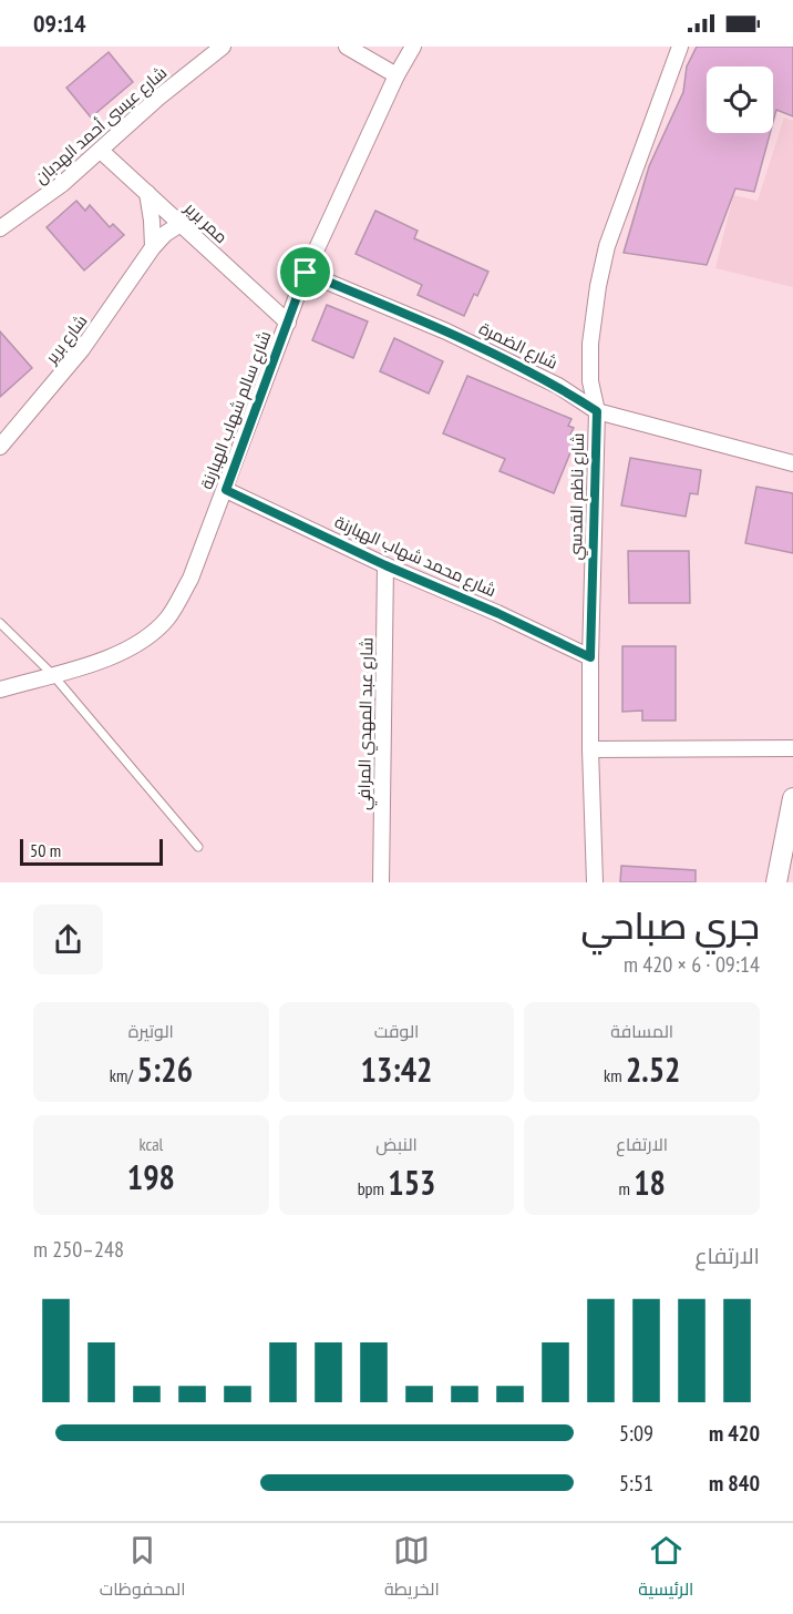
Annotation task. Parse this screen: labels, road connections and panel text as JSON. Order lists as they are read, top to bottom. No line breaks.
{"streets":{"street":["شارع عيسى أحمد الهدبان","ممر برير","شارع برير","شارع الضمرة","شارع سالم شهاب الهبارنة","شارع ناظم القدسي","شارع محمد شهاب الهبارنة","شارع عبد المهدي المرافي"]},"crossings":[["شارع عيسى أحمد الهدبان","ممر برير"],["ممر برير","شارع برير"],["ممر برير","شارع سالم شهاب الهبارنة"],["شارع الضمرة","شارع سالم شهاب الهبارنة"],["شارع الضمرة","شارع ناظم القدسي"],["شارع سالم شهاب الهبارنة","شارع محمد شهاب الهبارنة"],["شارع ناظم القدسي","شارع محمد شهاب الهبارنة"],["شارع محمد شهاب الهبارنة","شارع عبد المهدي المرافي"]],"scale_bar":"50 m","page":{"status":"09:14","scale":"50 m","heading":["جري صباحي","09:14 · 6 × 420 m"],"stats":[["المسافة","2.52 km"],["الوقت","13:42"],["الوتيرة","5:26 /km"],["الارتفاع","18 m"],["النبض","153 bpm"],["kcal","198"]],"chart":["الارتفاع","248–250 m"],"list":[{"name":"420 m","note":"5:09"},{"name":"840 m","note":"5:51"}],"tabs":["الرئيسية","الخريطة","المحفوظات"]}}
